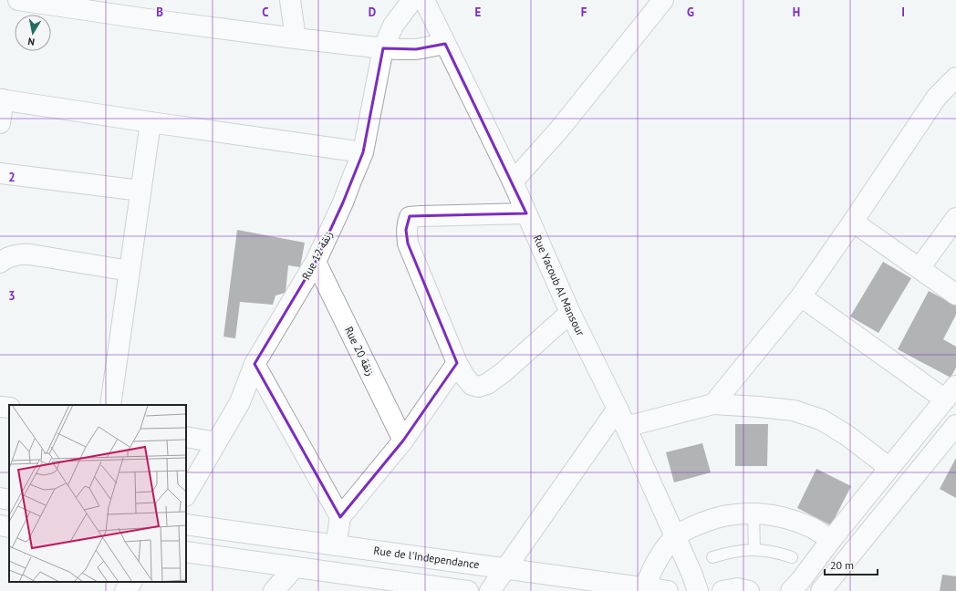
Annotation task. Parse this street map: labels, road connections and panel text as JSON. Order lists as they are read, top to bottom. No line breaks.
{"streets":{"street":["Rue 12 زنقة","Rue Yacoub Al Mansour","Rue 20 زنقة","Rue de l'Independance"]},"crossings":[["Rue 12 زنقة","Rue 20 زنقة"]],"scale_bar":"20 m","north":"bottom","grid":{"columns":["B","C","D","E","F","G","H","I"],"rows":["2","3"]}}
